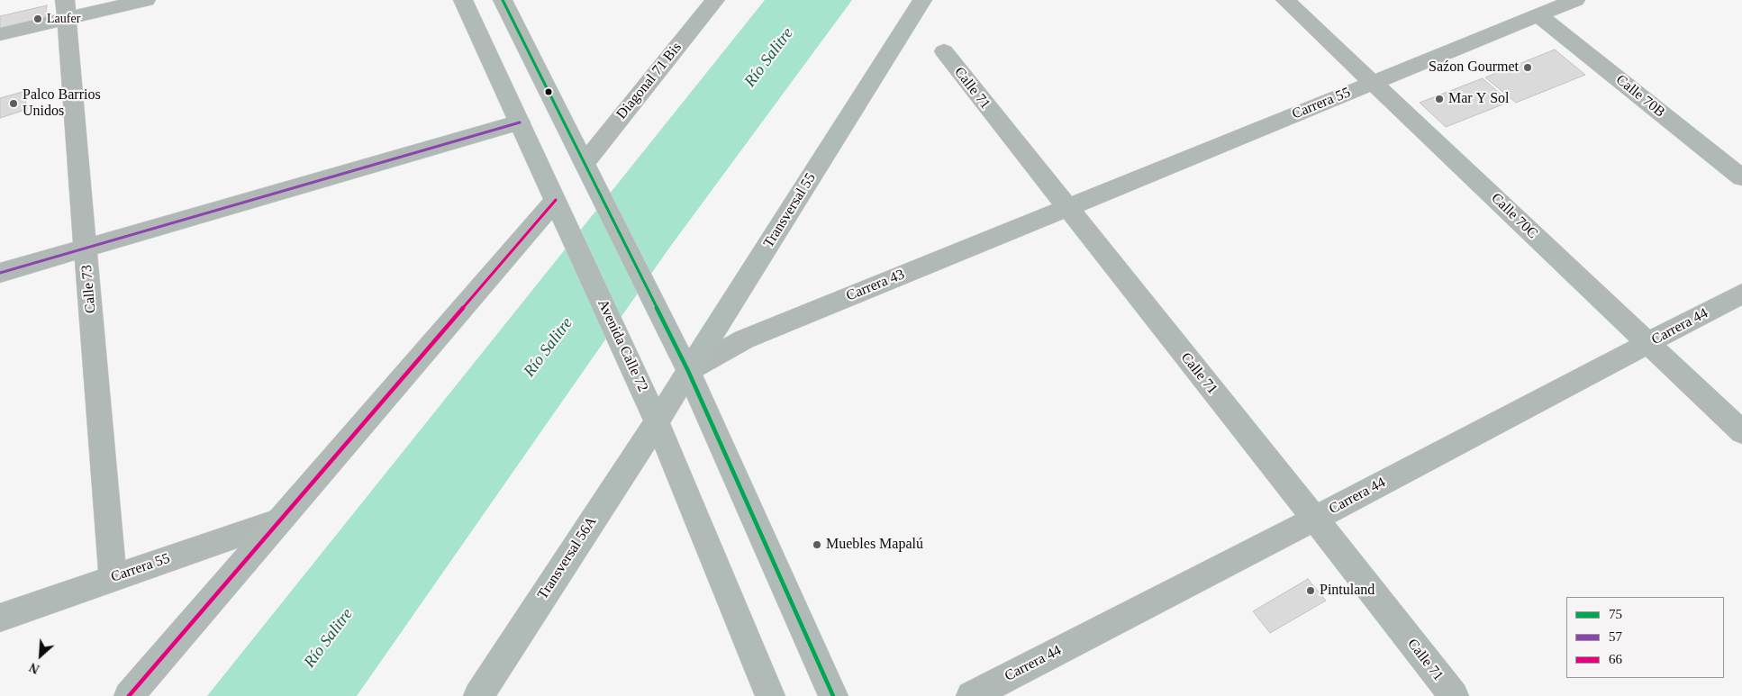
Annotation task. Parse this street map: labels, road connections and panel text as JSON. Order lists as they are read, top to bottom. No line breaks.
{"streets":{"main road":["Transversal 55","Avenida Calle 72","Transversal 56A"],"street":["Diagonal 71 Bis","Calle 71","Calle 70B","Carrera 55","Calle 70C","Carrera 43","Calle 73","Carrera 44"]},"crossings":[["Calle 71","Carrera 55"],["Calle 71","Carrera 43"],["Calle 71","Carrera 44"],["Calle 70B","Carrera 55"],["Carrera 55","Calle 70C"],["Carrera 55","Carrera 43"],["Carrera 55","Calle 73"],["Transversal 55","Carrera 43"],["Transversal 55","Avenida Calle 72"],["Transversal 55","Transversal 56A"],["Calle 70C","Carrera 44"],["Avenida Calle 72","Transversal 56A"]],"water":["Río Salitre"],"places":["Laufer","Saźon Gourmet","Mar Y Sol","Palco Barrios Unidos","Muebles Mapalú","Pintuland"],"lines":["transit line 75","transit line 57","transit line 66"],"legend":["75","57","66"],"north":"bottom left"}
